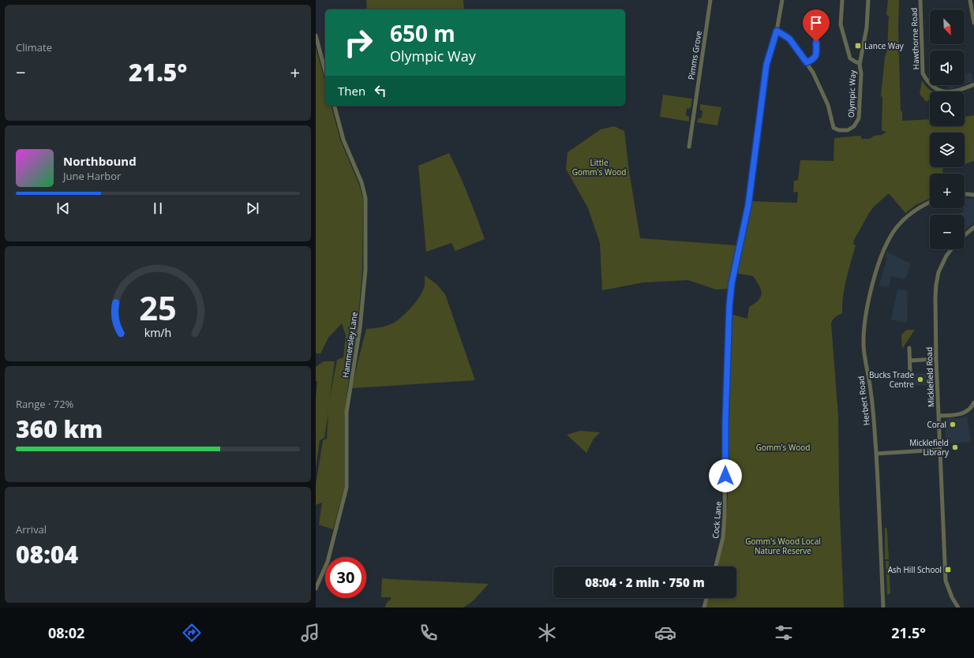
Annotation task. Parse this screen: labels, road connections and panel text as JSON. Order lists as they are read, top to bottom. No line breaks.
{"streets":{"street":["Hawthorne Road","Pimms Grove","Olympic Way","Hammersley Lane","Micklefield Road","Herbert Road","Cock Lane"]},"crossings":[["Olympic Way","Cock Lane"]],"parks":["Little Gomm's Wood","Gomm's Wood","Gomm's Wood Local Nature Reserve"],"places":{"transit":["Lance Way","Ash Hill School"],"other":["Bucks Trade Centre","Coral","Micklefield Library"]},"north":"bottom right","page":{"tile":["Climate",["Range · 72%","360 km"],["Arrival","08:04"]],"map_buttons":["+","−"],"turn":["650 m","Olympic Way"],"heat":["−","21.5°","+"],"then":"Then","song":["Northbound","June Harbor"],"limit":"30","trip":"08:04 · 2 min · 750 m","tabs":["08:02","21.5°"],"gauge":["25","km/h"]}}
